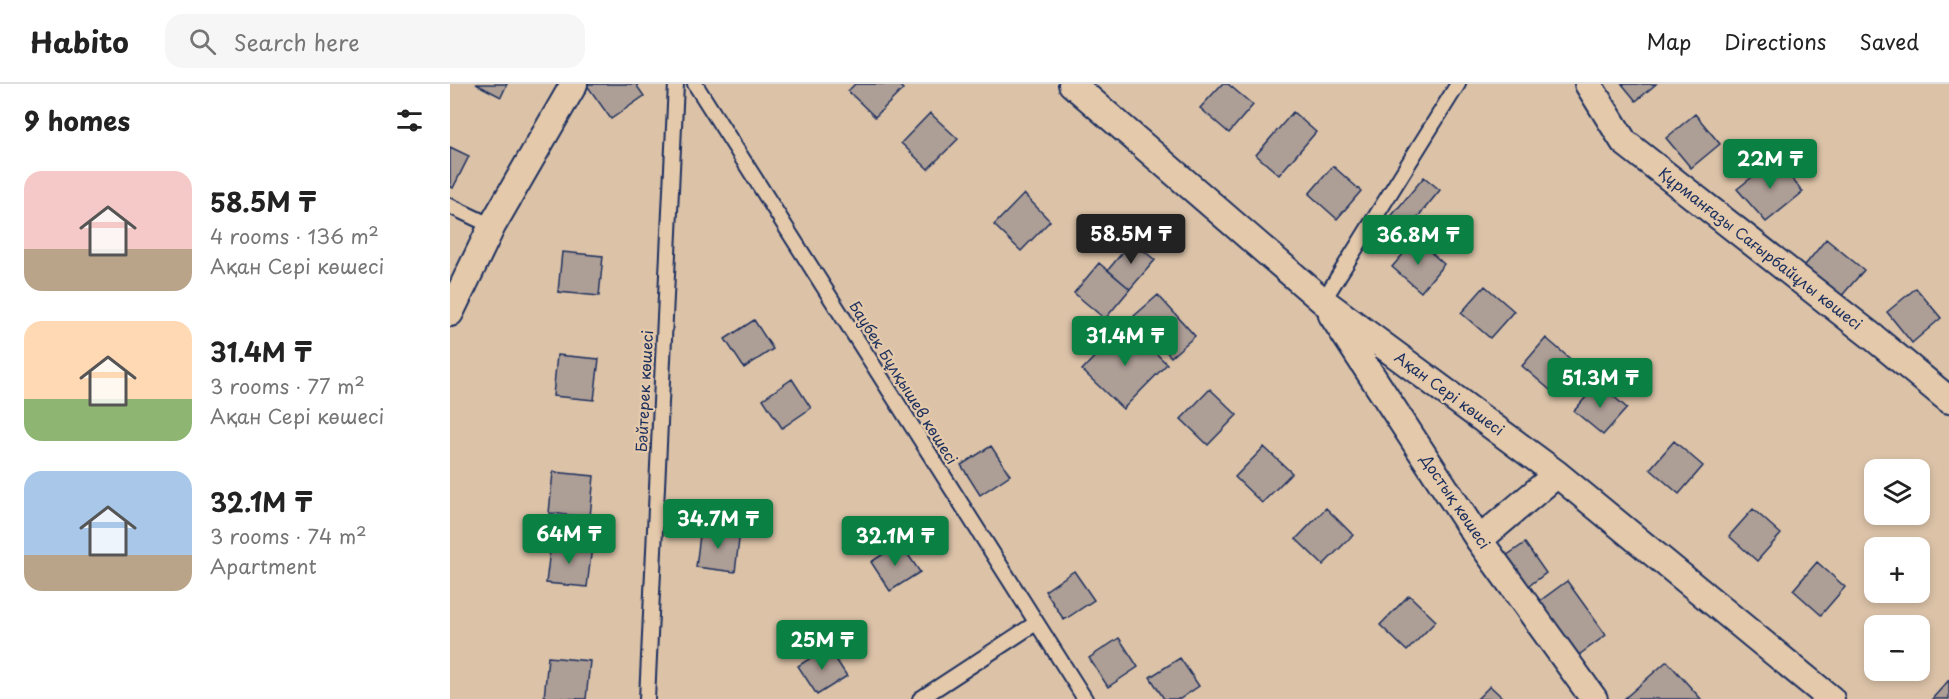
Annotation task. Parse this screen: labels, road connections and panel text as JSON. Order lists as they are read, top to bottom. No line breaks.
{"streets":{"street":["Құрманғазы Сағырбайұлы көшесі","Ақан Сері көшесі","Достық көшесі"],"lane":["Баубек Бұлқышев көшесі","Бәйтерек көшесі"]},"crossings":[["Ақан Сері көшесі","Достық көшесі"]],"page":{"header":"Habito","search":"Search here","nav":["Map","Directions","Saved"],"heading":"9 homes","price":["22M ₸","58.5M ₸","36.8M ₸","31.4M ₸","51.3M ₸","34.7M ₸","64M ₸","32.1M ₸","25M ₸"],"list":[{"name":"58.5M ₸","note":"4 rooms · 136 m² · Ақан Сері көшесі"},{"name":"31.4M ₸","note":"3 rooms · 77 m² · Ақан Сері көшесі"},{"name":"32.1M ₸","note":"3 rooms · 74 m² · Apartment"}],"map_buttons":["+","−"]}}
